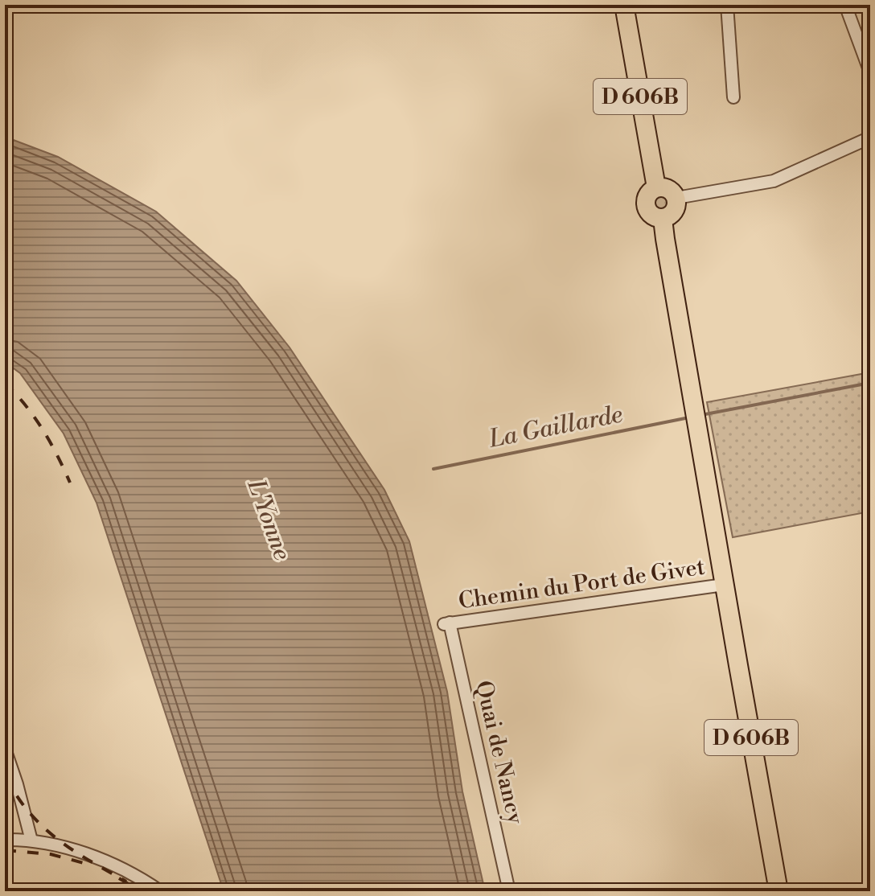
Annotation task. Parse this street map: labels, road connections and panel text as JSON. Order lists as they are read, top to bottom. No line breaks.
{"streets":{"main road":["D 606B"],"street":["Chemin du Port de Givet","Quai de Nancy"]},"crossings":[["D 606B","Chemin du Port de Givet"],["Chemin du Port de Givet","Quai de Nancy"]],"water":["La Gaillarde","L'Yonne"]}
